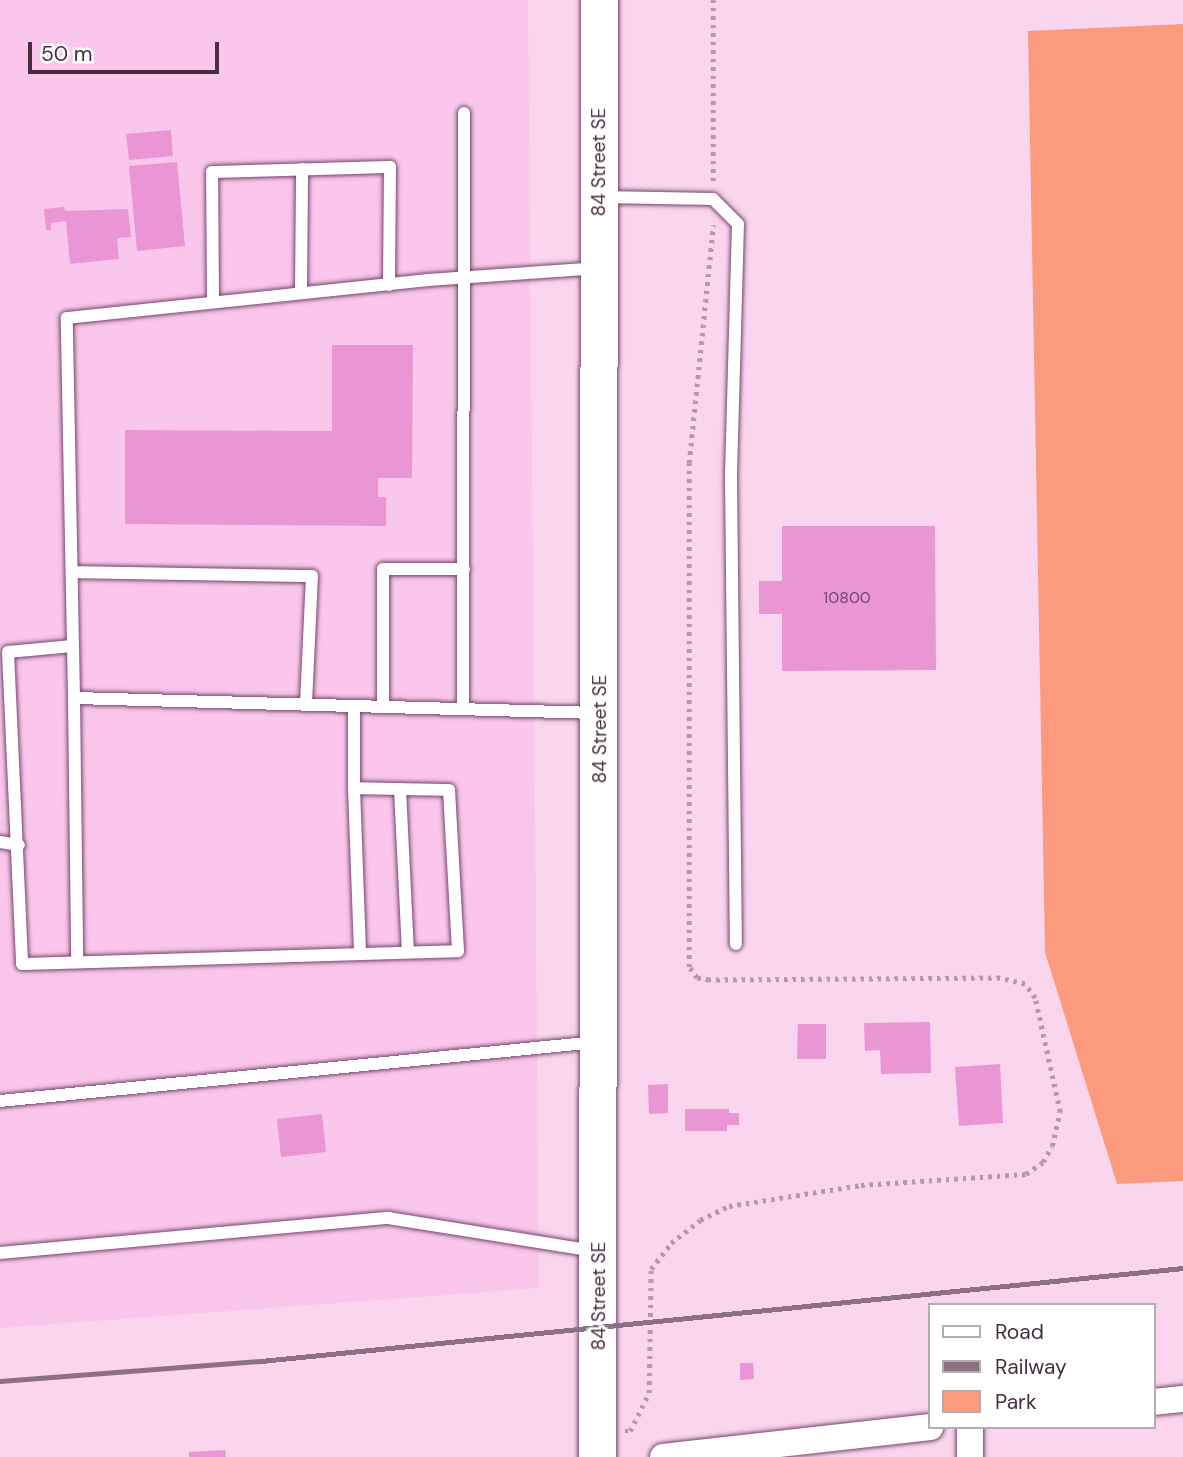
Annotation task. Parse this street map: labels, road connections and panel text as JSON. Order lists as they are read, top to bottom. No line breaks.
{"streets":{"street":["84 Street SE"]},"house_numbers":["10800"],"legend":["Road","Railway","Park"],"scale_bar":"50 m"}
